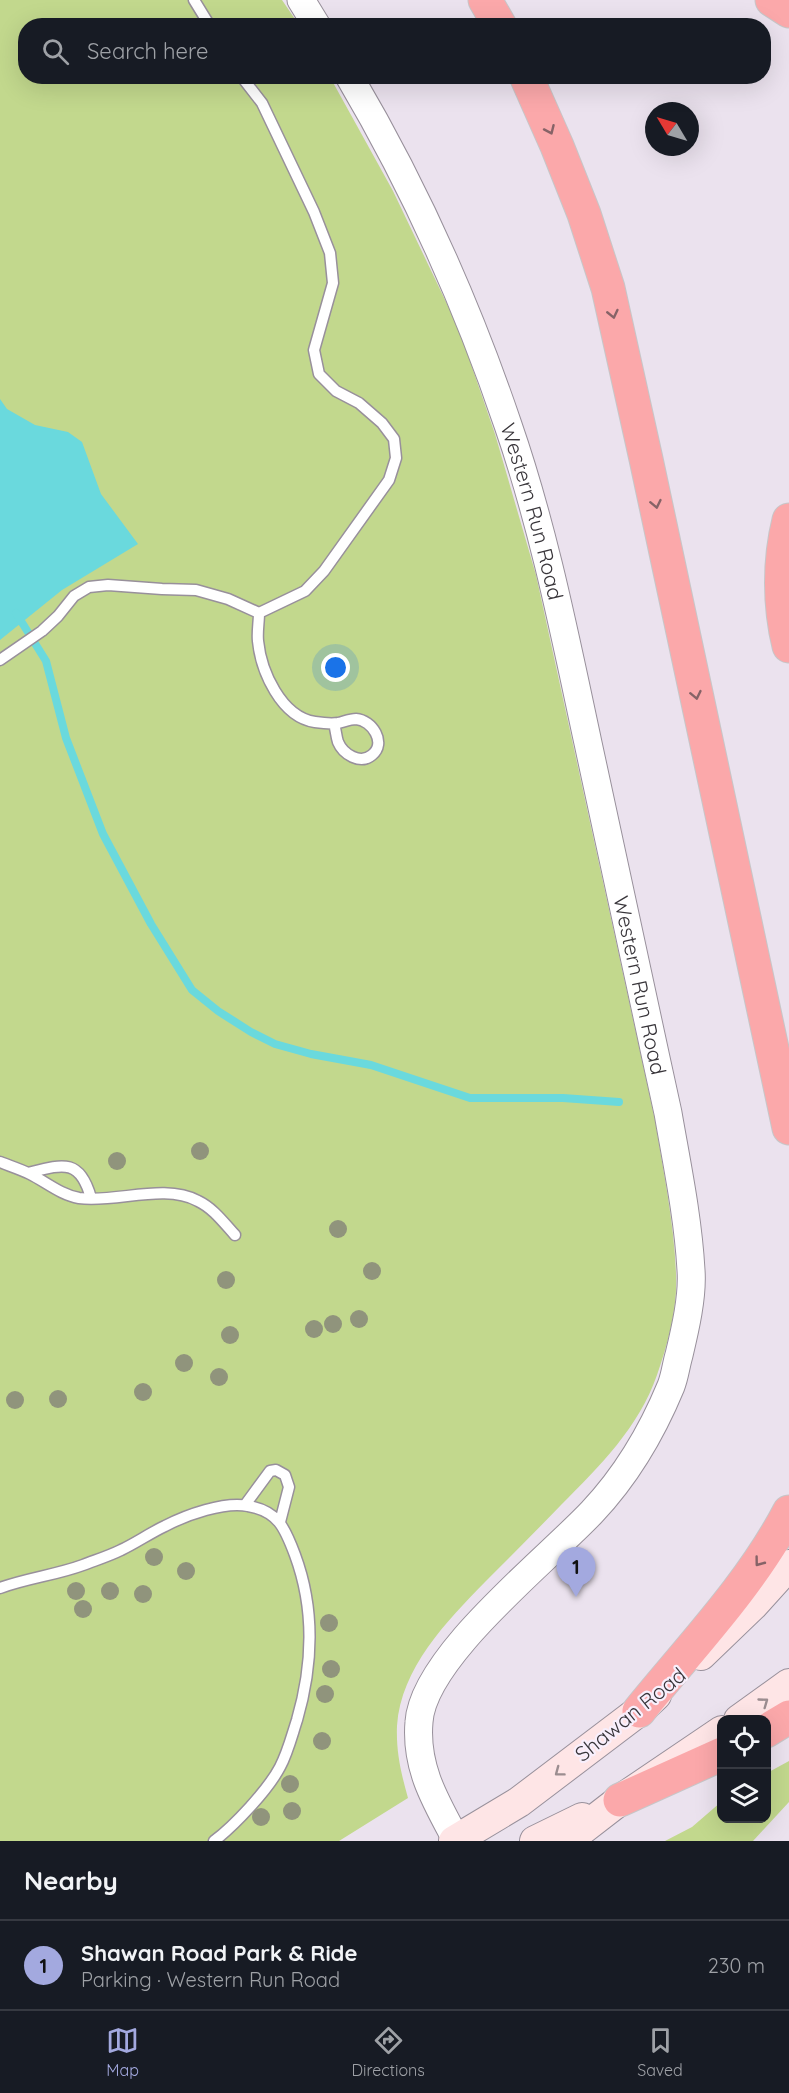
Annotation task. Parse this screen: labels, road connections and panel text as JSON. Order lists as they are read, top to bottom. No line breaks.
{"streets":{"main road":["Shawan Road"],"street":["Western Run Road"]},"crossings":[["Western Run Road","Shawan Road"]],"north":"top left","page":{"search":"Search here","pins":"1","heading":"Nearby","list":[{"mark":"1","name":"Shawan Road Park & Ride","note":"Parking · Western Run Road","value":"230 m"}],"nav":["Map","Directions","Saved"]}}
